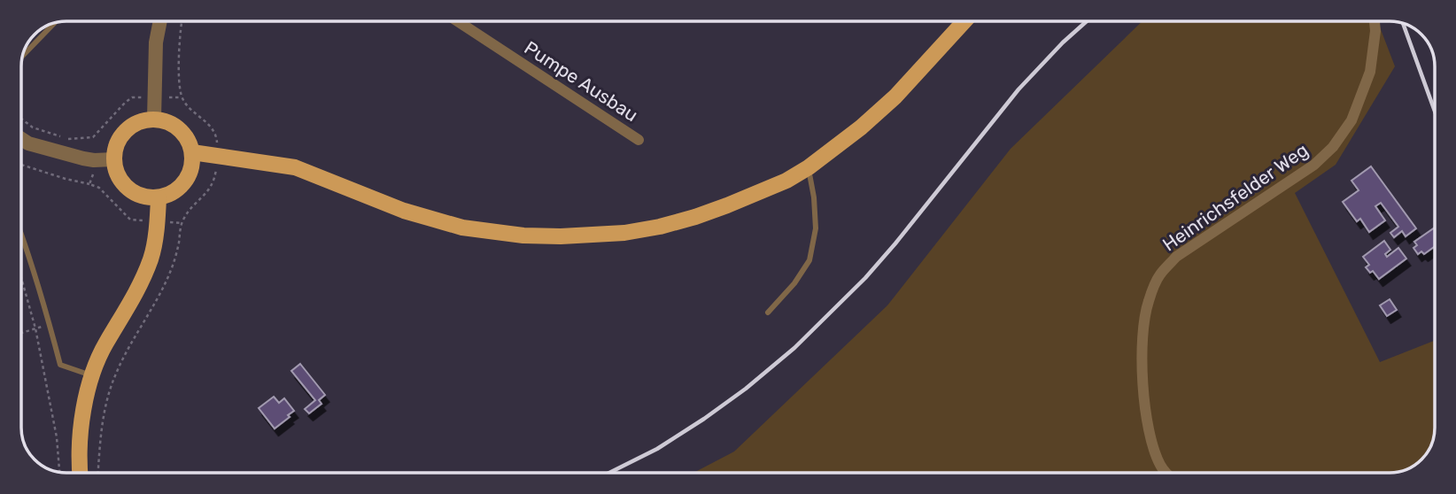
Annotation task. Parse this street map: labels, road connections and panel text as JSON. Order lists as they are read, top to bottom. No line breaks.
{"streets":{"street":["Pumpe Ausbau","Heinrichsfelder Weg"]}}
